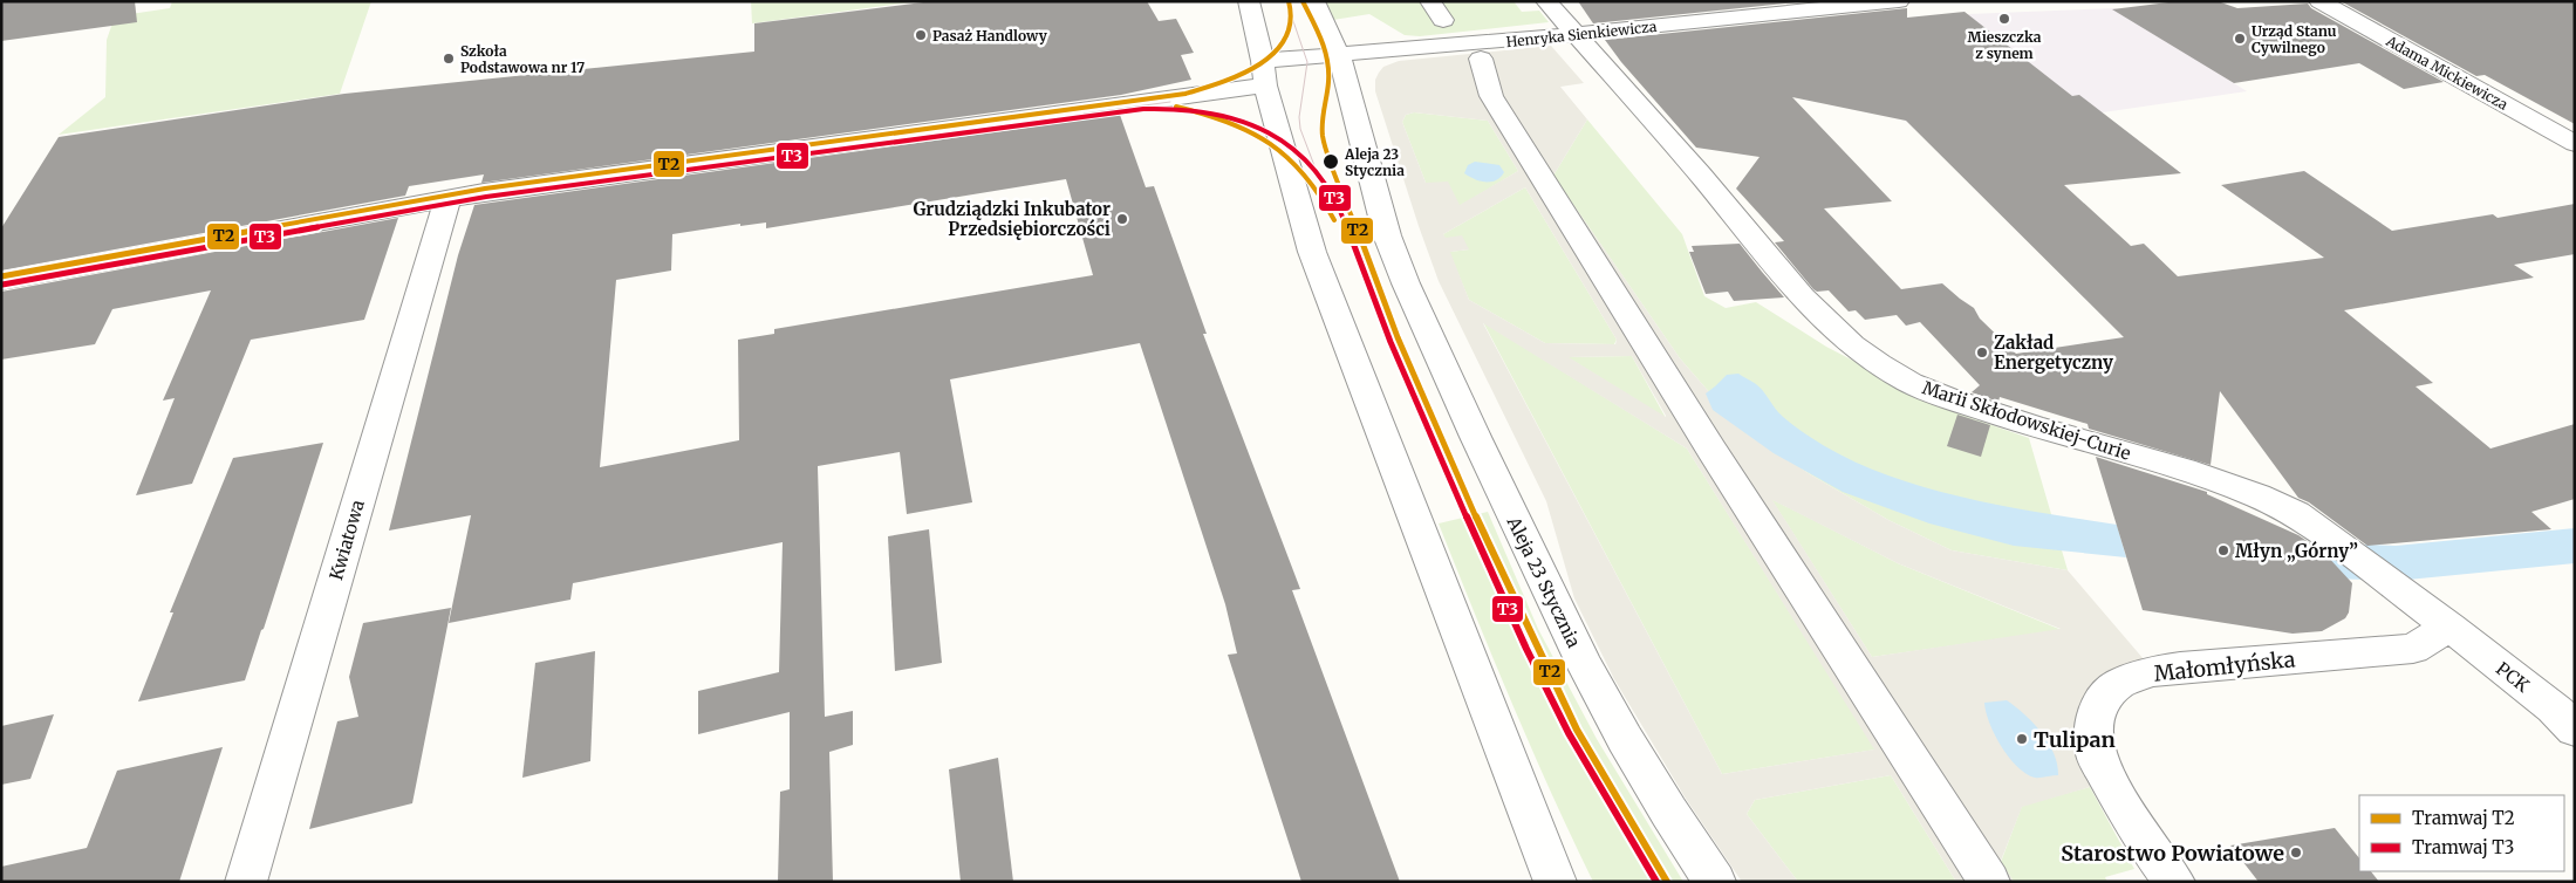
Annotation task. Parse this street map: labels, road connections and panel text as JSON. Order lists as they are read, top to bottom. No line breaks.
{"streets":{"street":["Henryka Sienkiewicza","Adama Mickiewicza","Marii Skłodowskiej-Curie","Kwiatowa","Aleja 23 Stycznia","Małomłyńska","PCK"]},"crossings":[["Henryka Sienkiewicza","Marii Skłodowskiej-Curie"],["Henryka Sienkiewicza","Kwiatowa"],["Henryka Sienkiewicza","Aleja 23 Stycznia"],["Marii Skłodowskiej-Curie","Małomłyńska"],["Marii Skłodowskiej-Curie","PCK"],["Małomłyńska","PCK"]],"places":["Mieszczka z synem","Pasaż Handlowy","Urząd Stanu Cywilnego","Szkoła Podstawowa nr 17","Aleja 23 Stycznia","Grudziądzki Inkubator Przedsiębiorczości","Zakład Energetyczny","Młyn „Górny”","Tulipan","Starostwo Powiatowe"],"lines":["tram line T2","tram line T3"],"legend":["Tramwaj T2","Tramwaj T3"]}
